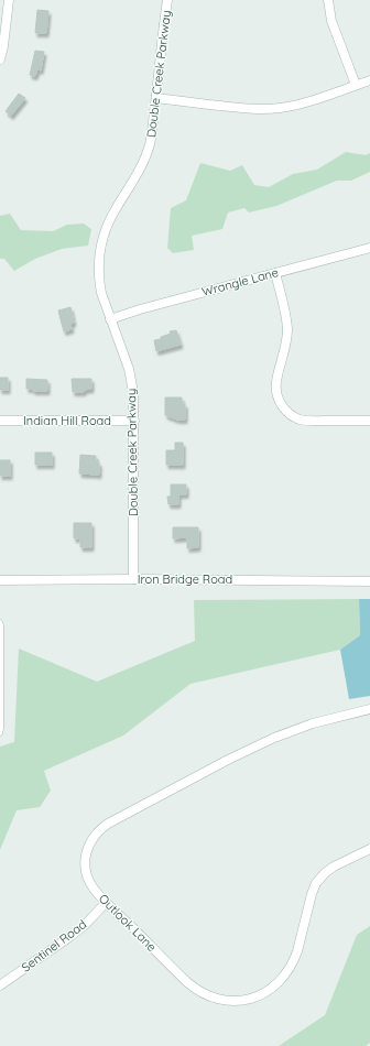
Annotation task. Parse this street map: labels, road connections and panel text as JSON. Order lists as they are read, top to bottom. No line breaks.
{"streets":{"street":["Double Creek Parkway","Wrangle Lane","Indian Hill Road","Iron Bridge Road","Outlook Lane","Sentinel Road"]},"crossings":[["Double Creek Parkway","Wrangle Lane"],["Double Creek Parkway","Indian Hill Road"],["Double Creek Parkway","Iron Bridge Road"],["Outlook Lane","Sentinel Road"]]}
